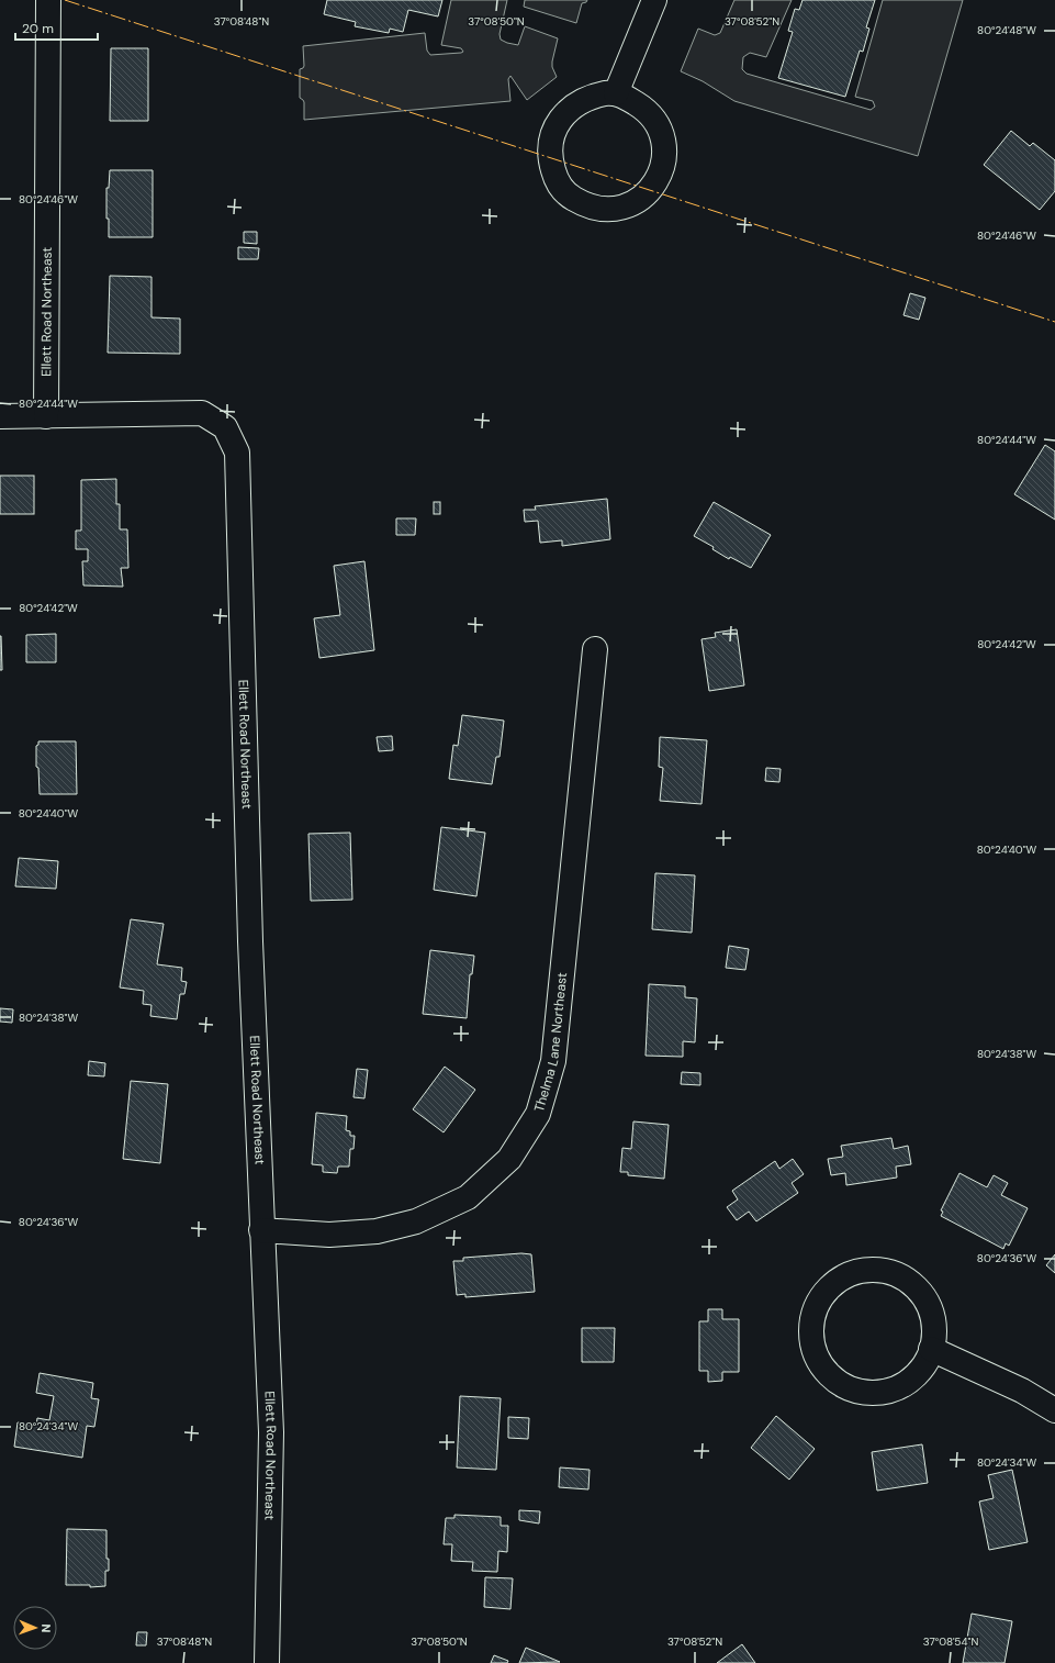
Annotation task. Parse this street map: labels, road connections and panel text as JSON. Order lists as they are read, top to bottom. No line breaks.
{"streets":{"street":["Ellett Road Northeast","Thelma Lane Northeast"]},"crossings":[["Ellett Road Northeast","Thelma Lane Northeast"]],"scale_bar":"20 m","north":"right","coordinates":["37°08'48\"N","37°08'50\"N","37°08'52\"N","80°24'48\"W","80°24'46\"W","80°24'44\"W","80°24'42\"W","80°24'40\"W","80°24'38\"W","80°24'36\"W","80°24'34\"W","37°08'54\"N"]}
